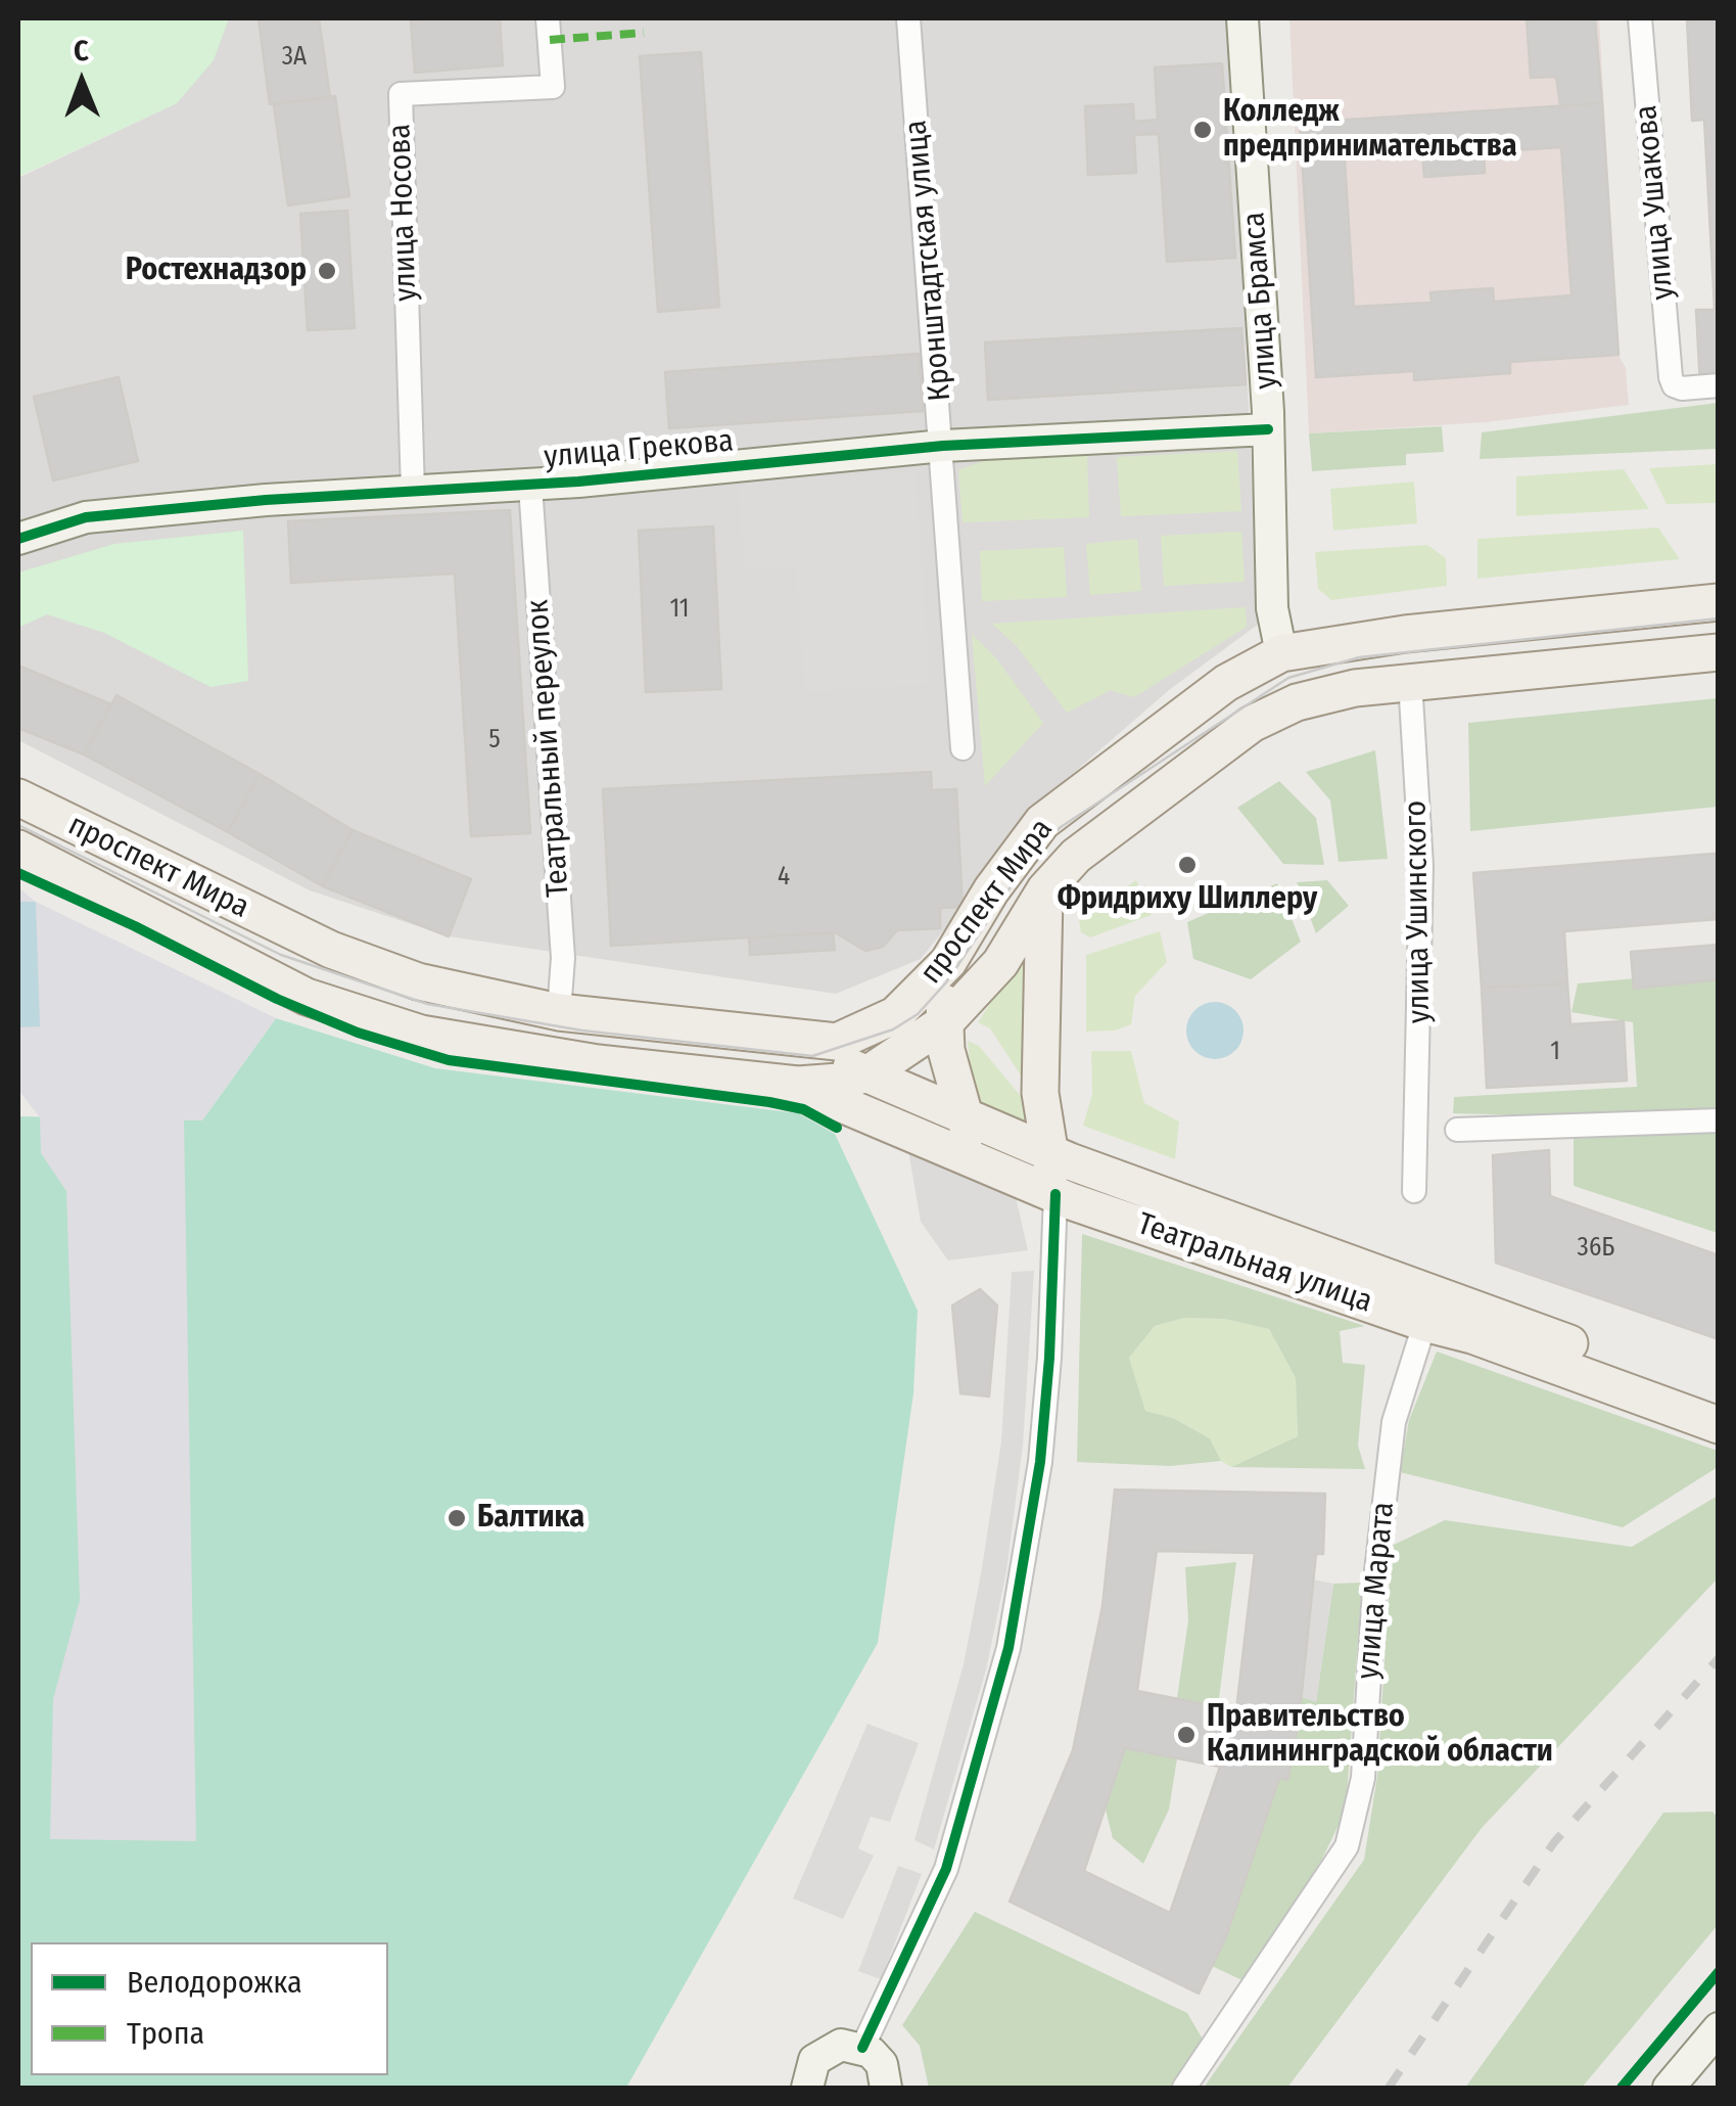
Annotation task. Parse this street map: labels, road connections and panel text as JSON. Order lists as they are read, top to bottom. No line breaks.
{"streets":{"main road":["улица Брамса","проспект Мира","улица Ушинского","Театральная улица"],"street":["улица Ушакова","улица Носова","Кронштадтская улица","улица Грекова","Театральный переулок","улица Марата"]},"crossings":[["улица Носова","улица Грекова"],["Кронштадтская улица","улица Грекова"],["улица Брамса","улица Грекова"],["улица Брамса","проспект Мира"],["улица Грекова","Театральный переулок"],["Театральный переулок","проспект Мира"],["проспект Мира","улица Ушинского"],["проспект Мира","Театральная улица"],["Театральная улица","улица Марата"]],"places":["Колледж предпринимательства","Ростехнадзор","Фридриху Шиллеру","Балтика","Правительство Калининградской области"],"house_numbers":["3А","11","5","4","1","36Б"],"legend":["Велодорожка","Тропа"],"north":"top"}
